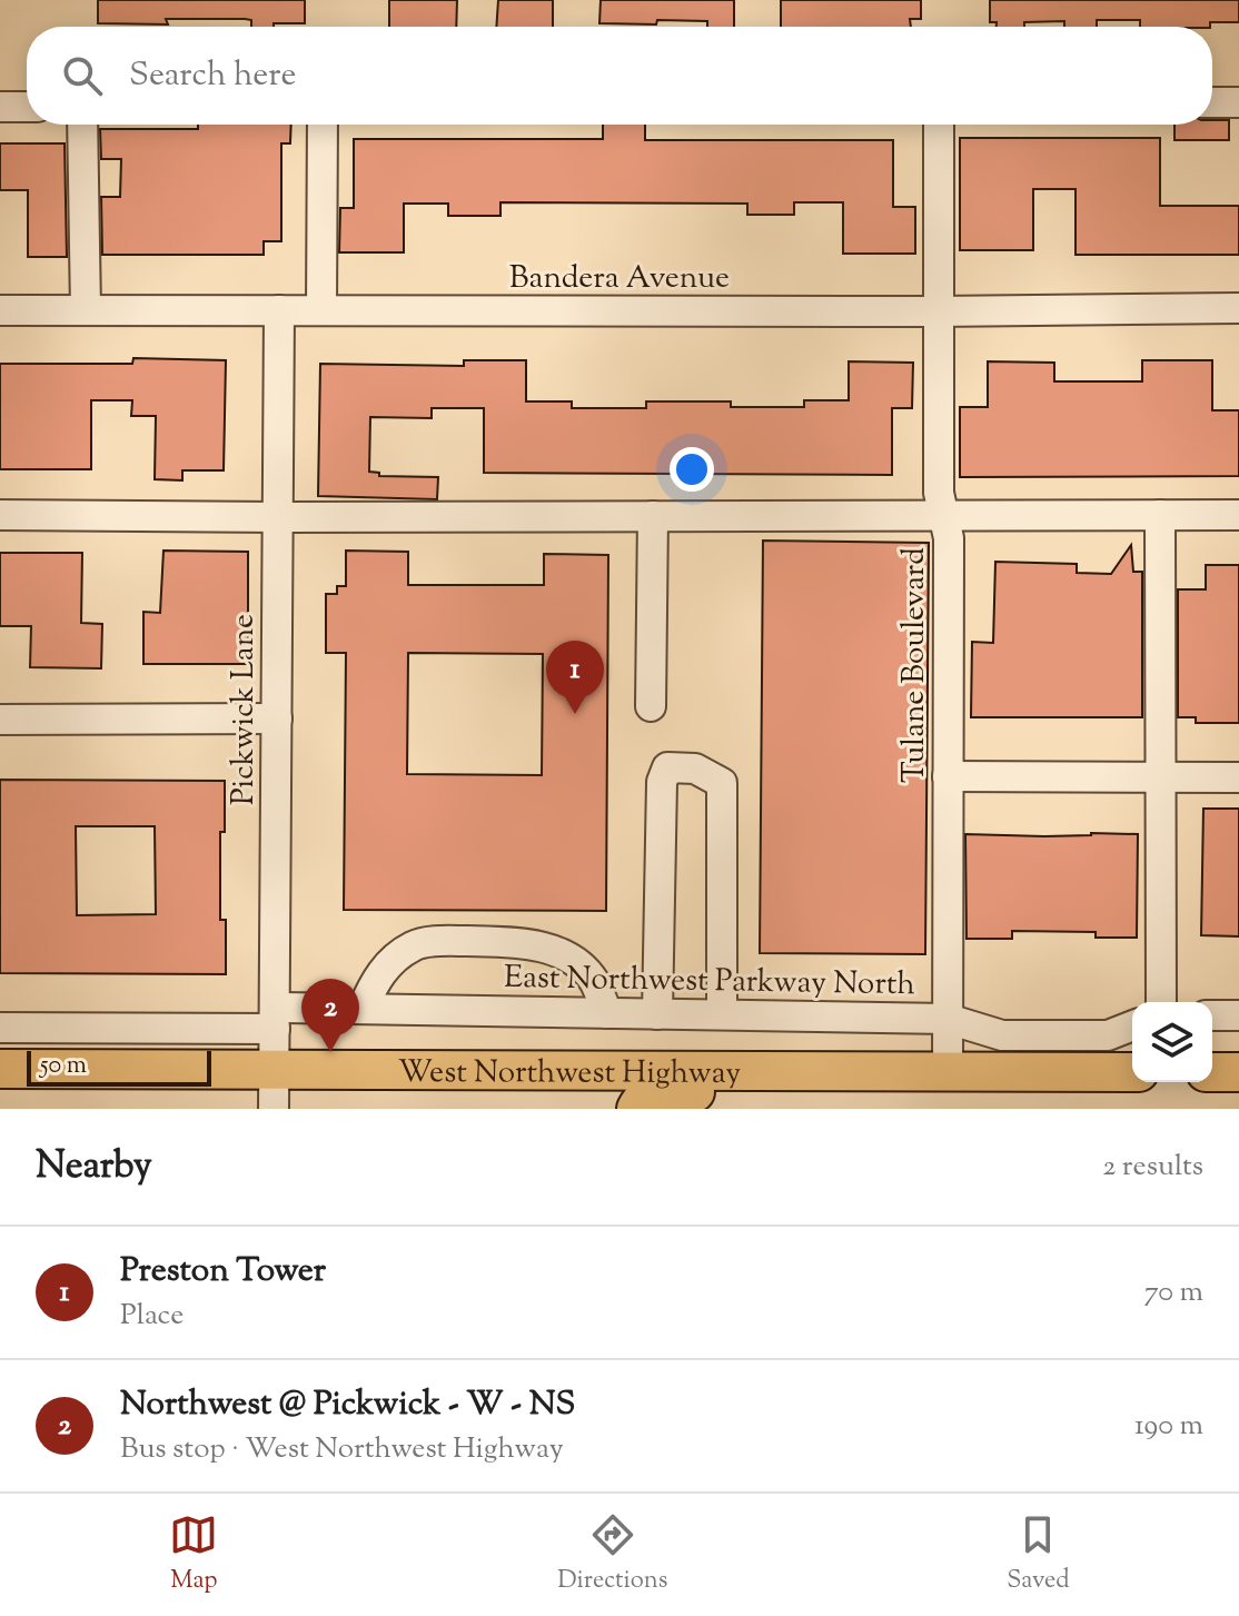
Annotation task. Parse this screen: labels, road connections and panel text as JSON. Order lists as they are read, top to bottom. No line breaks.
{"streets":{"main road":["West Northwest Highway"],"street":["Bandera Avenue","Tulane Boulevard","Pickwick Lane","East Northwest Parkway North"]},"crossings":[["Bandera Avenue","Tulane Boulevard"],["Bandera Avenue","Pickwick Lane"],["Tulane Boulevard","East Northwest Parkway North"],["Tulane Boulevard","West Northwest Highway"],["Pickwick Lane","East Northwest Parkway North"],["Pickwick Lane","West Northwest Highway"]],"scale_bar":"50 m","page":{"search":"Search here","pins":["1","2"],"scale":"50 m","heading":["Nearby","2 results"],"list":[{"mark":"1","name":"Preston Tower","note":"Place","value":"70 m"},{"mark":"2","name":"Northwest @ Pickwick - W - NS","note":"Bus stop · West Northwest Highway","value":"190 m"}],"nav":["Map","Directions","Saved"]}}
